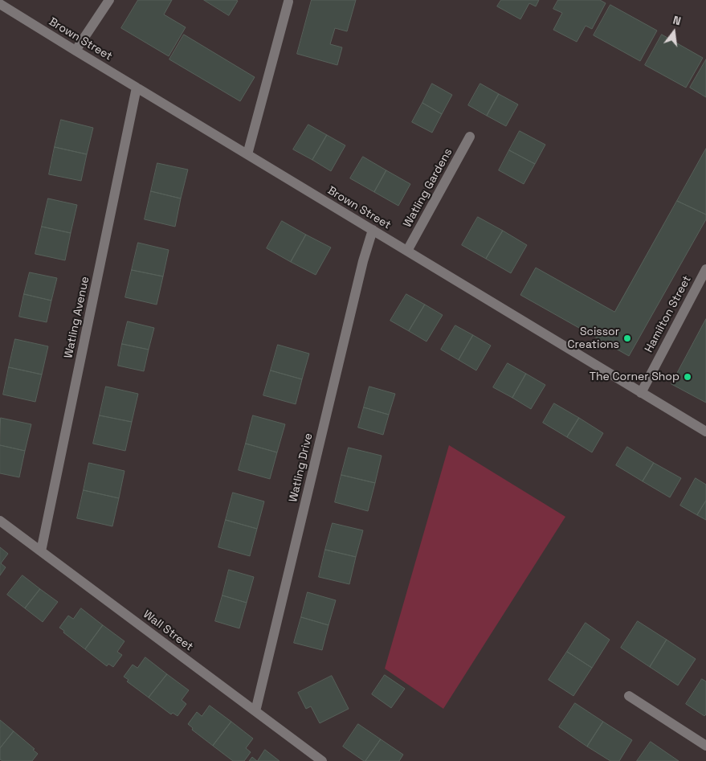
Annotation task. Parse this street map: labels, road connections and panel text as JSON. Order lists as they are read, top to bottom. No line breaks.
{"streets":{"street":["Brown Street","Watling Gardens","Hamilton Street","Watling Avenue","Watling Drive","Wall Street"]},"crossings":[["Brown Street","Watling Gardens"],["Brown Street","Hamilton Street"],["Brown Street","Watling Avenue"],["Brown Street","Watling Drive"],["Watling Avenue","Wall Street"],["Watling Drive","Wall Street"]],"places":["Scissor Creations","The Corner Shop"],"north":"top"}
